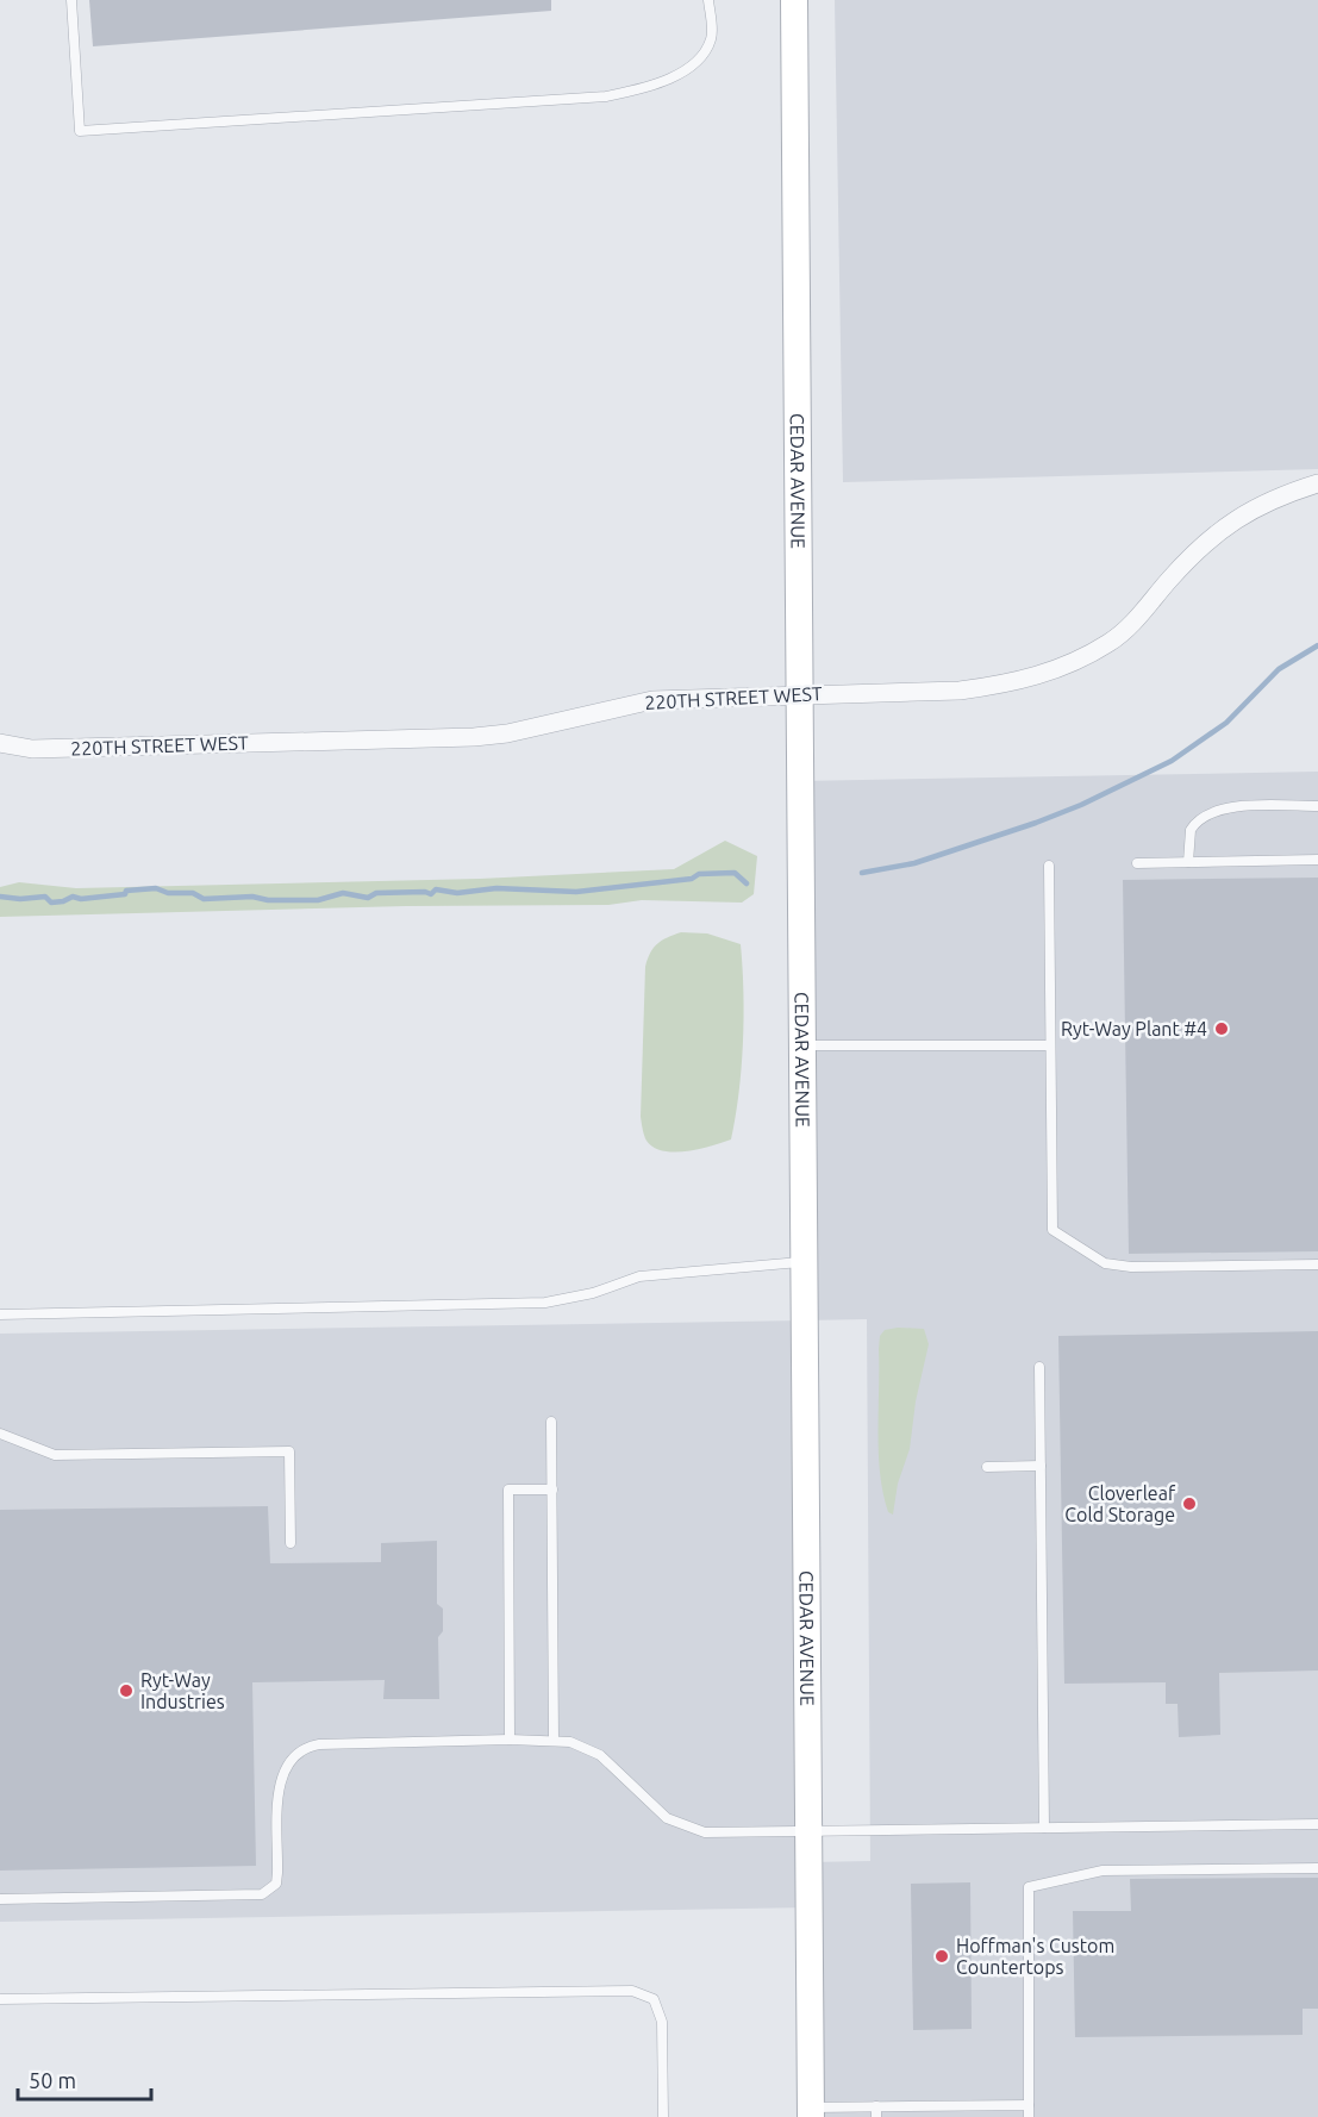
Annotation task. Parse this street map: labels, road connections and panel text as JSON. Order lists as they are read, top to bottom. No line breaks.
{"streets":{"main road":["CEDAR AVENUE"],"street":["220TH STREET WEST"]},"crossings":[["CEDAR AVENUE","220TH STREET WEST"]],"places":["Ryt-Way Plant #4","Cloverleaf Cold Storage","Ryt-Way Industries","Hoffman's Custom Countertops"],"scale_bar":"50 m"}
